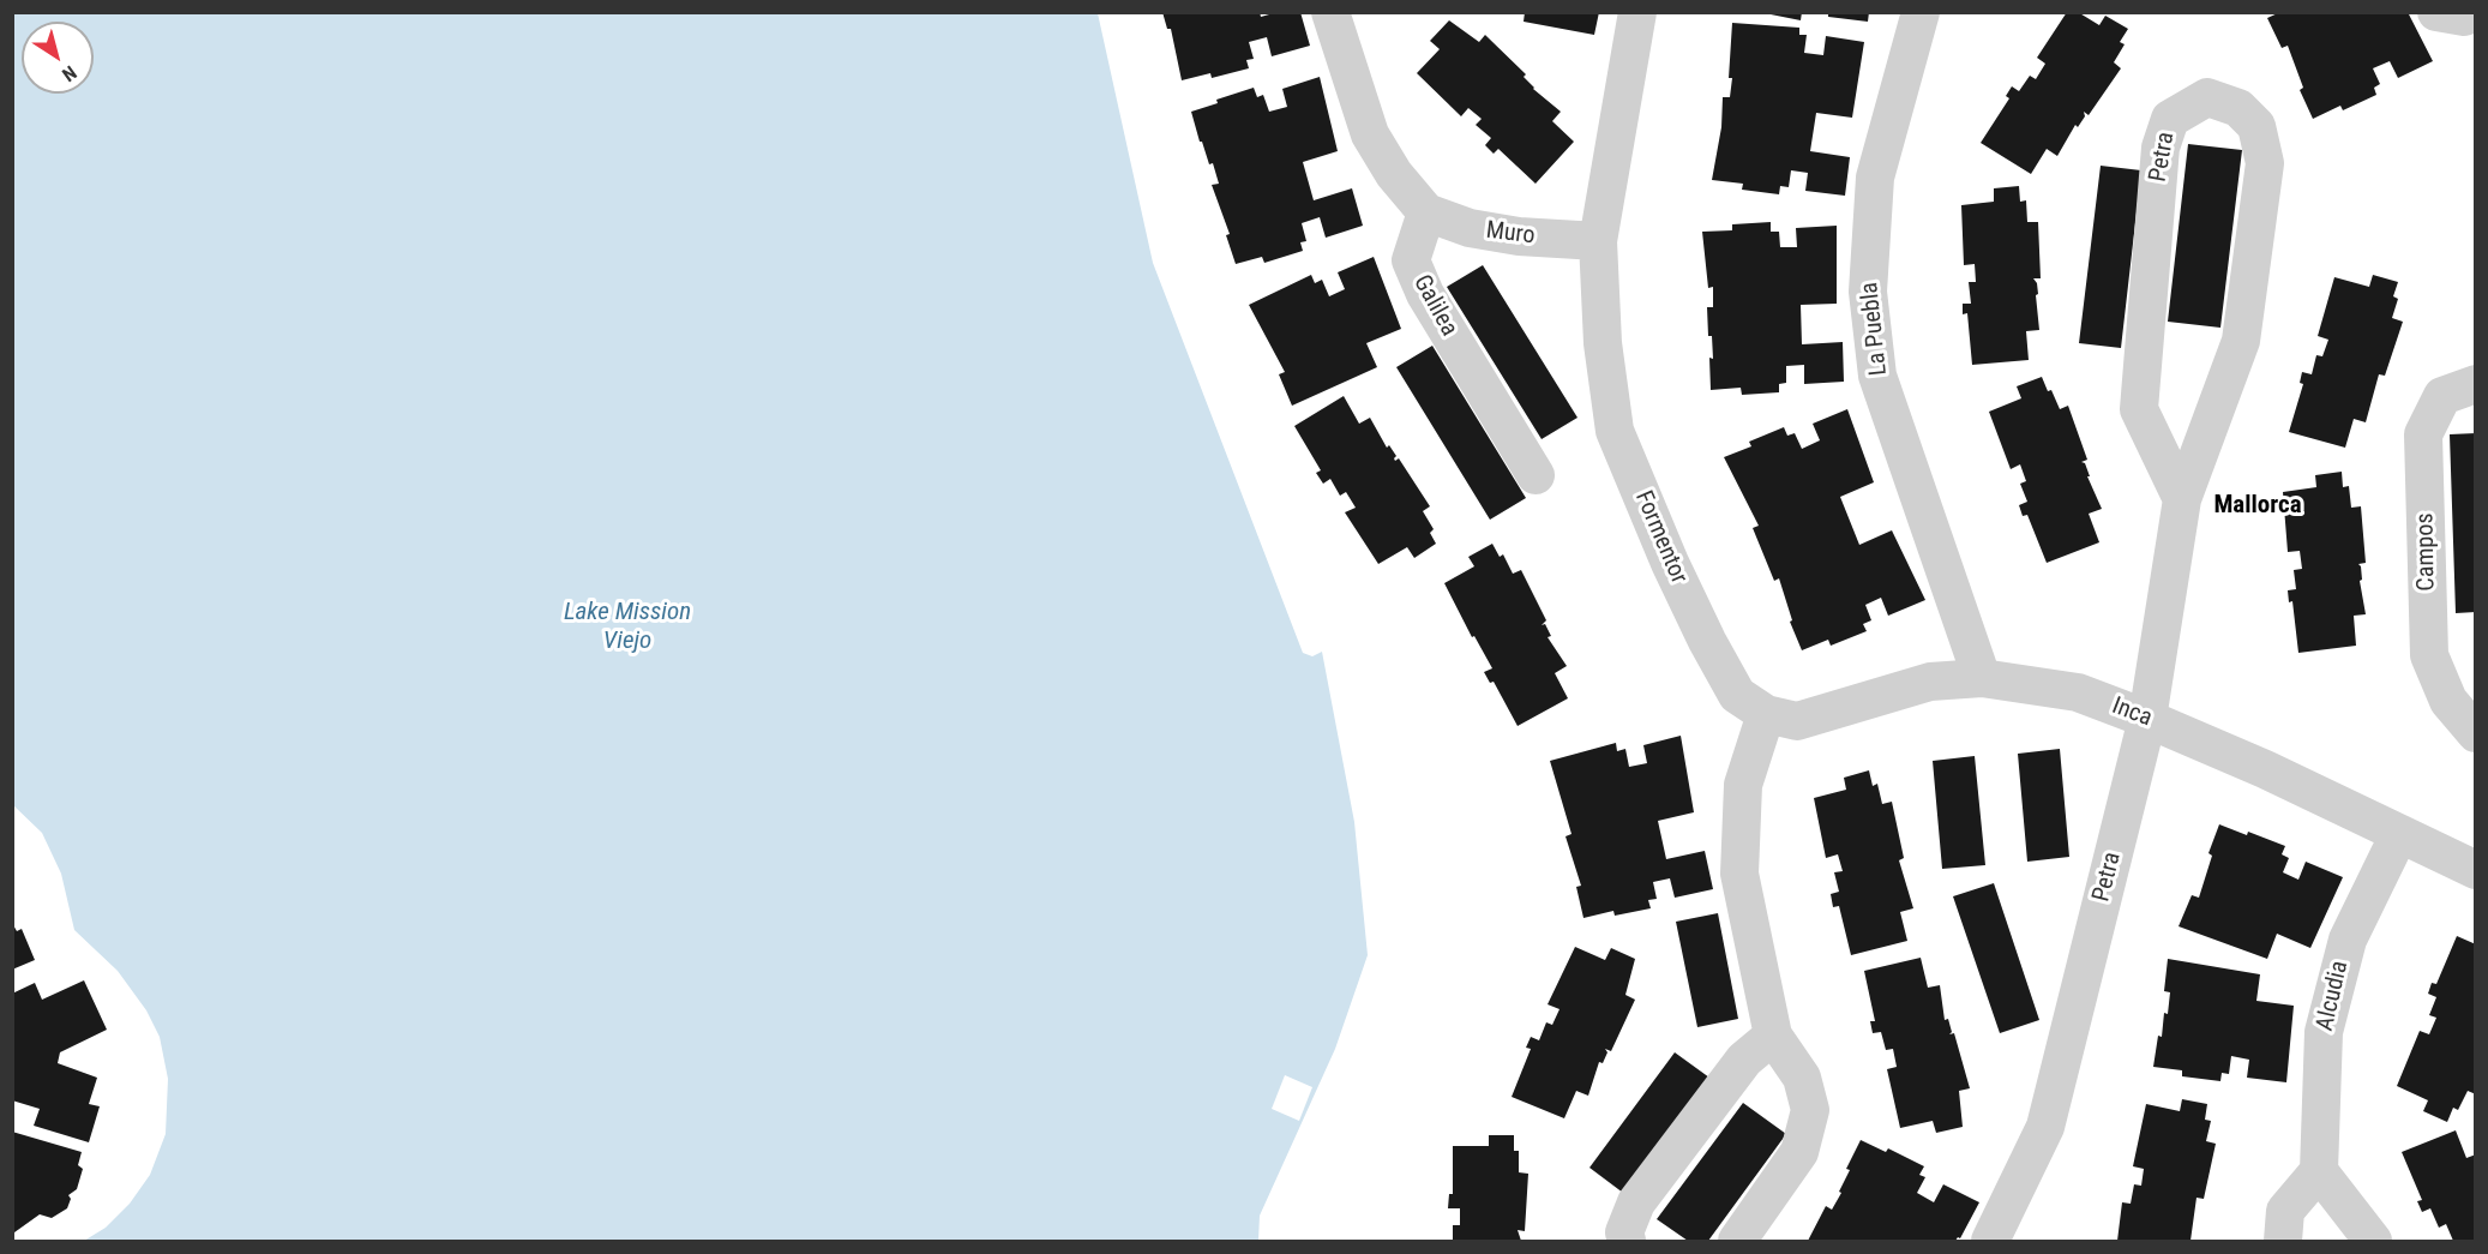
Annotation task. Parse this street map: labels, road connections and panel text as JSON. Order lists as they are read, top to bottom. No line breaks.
{"streets":{"street":["Petra","Muro","Galilea","La Puebla","Formentor","Campos","Inca","Alcudia"]},"crossings":[["Petra","Inca"],["Muro","Galilea"],["Muro","Formentor"],["La Puebla","Inca"],["Formentor","Inca"],["Inca","Alcudia"]],"districts":["Mallorca"],"water":["Lake Mission Viejo"],"north":"bottom right"}
